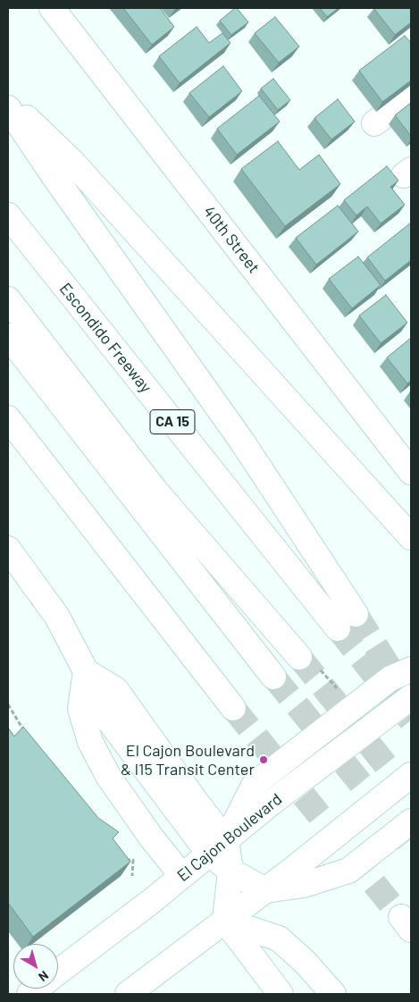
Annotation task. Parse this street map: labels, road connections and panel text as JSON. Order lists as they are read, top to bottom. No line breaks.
{"streets":{"main road":["40th Street","Escondido Freeway","CA 15","El Cajon Boulevard"]},"places":["El Cajon Boulevard & I15 Transit Center"],"north":"bottom right"}
